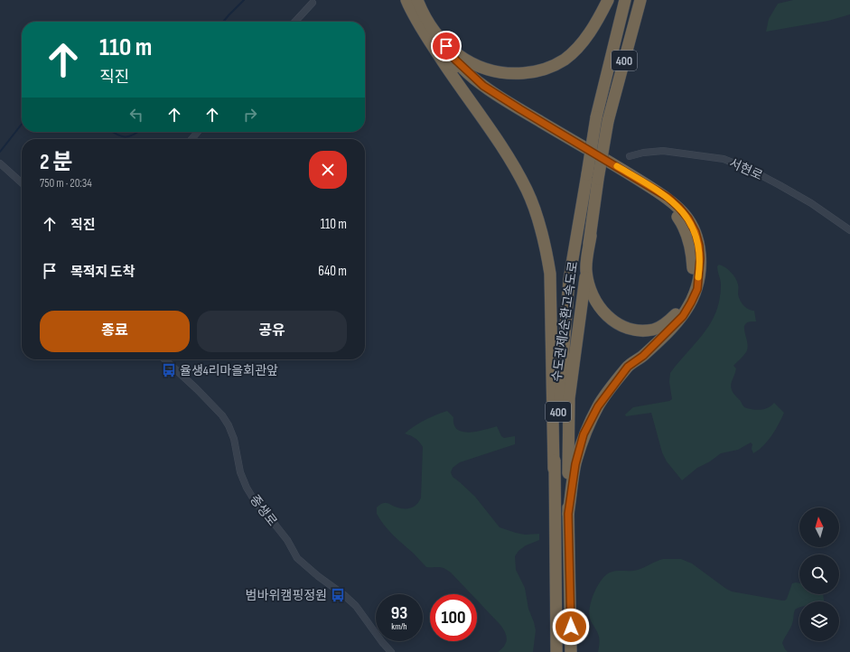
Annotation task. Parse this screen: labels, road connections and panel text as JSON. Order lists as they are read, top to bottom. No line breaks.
{"streets":{"highway":["400","수도권제2순환고속도로"],"street":["서현로","종생로"]},"places":{"bus stop":["율생4리마을회관앞","범바위캠핑정원"]},"north":"top","page":{"turn":["110 m","직진"],"heading":["2 분","750 m · 20:34"],"list":[{"name":"직진","value":"110 m"},{"name":"목적지 도착","value":"640 m"}],"buttons":["종료","공유"],"speed":"93 km/h","limit":"100"}}
